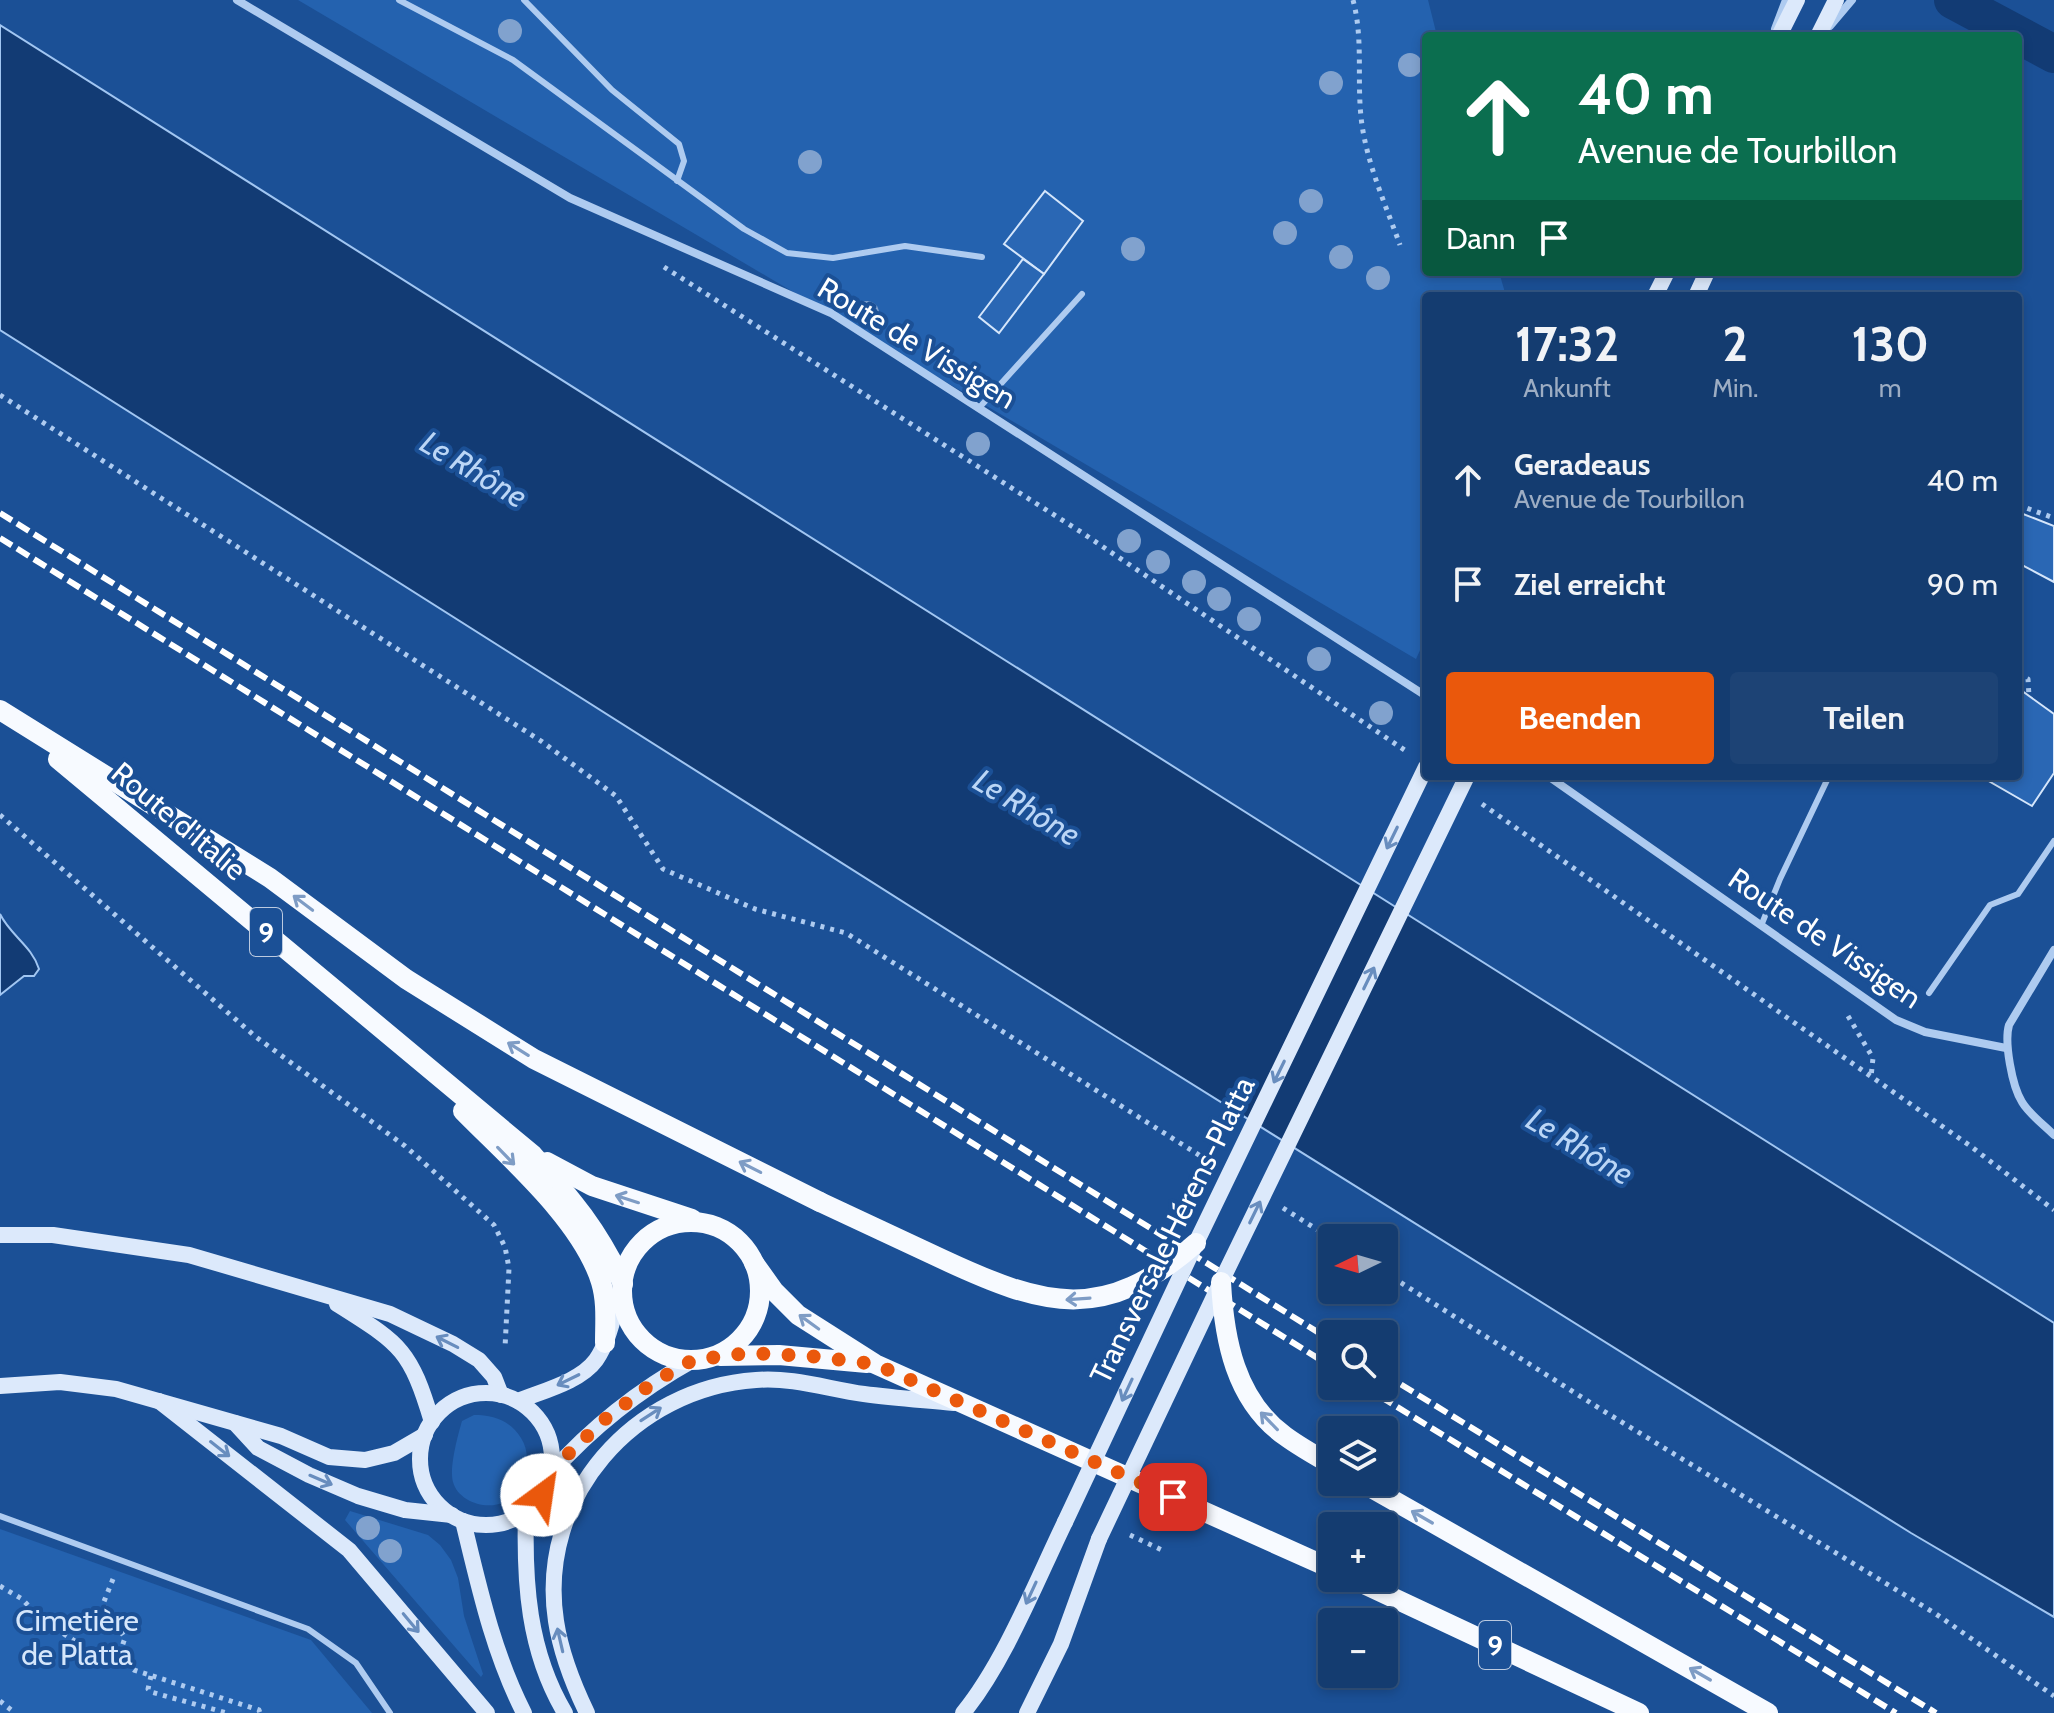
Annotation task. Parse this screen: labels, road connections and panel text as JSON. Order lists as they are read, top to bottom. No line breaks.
{"streets":{"main road":["Route d'Italie","9","Transversale Hérens-Platta"],"street":["Route de Vissigen"]},"water":["Le Rhône"],"parks":["Cimetière de Platta"],"north":"left","page":{"turn":["40 m","Avenue de Tourbillon"],"then":"Dann","eta":["17:32","Ankunft","2","Min.","130","m"],"list":[{"name":"Geradeaus","note":"Avenue de Tourbillon","value":"40 m"},{"name":"Ziel erreicht","value":"90 m"}],"buttons":["Beenden","Teilen"],"map_buttons":["+","−"]}}
